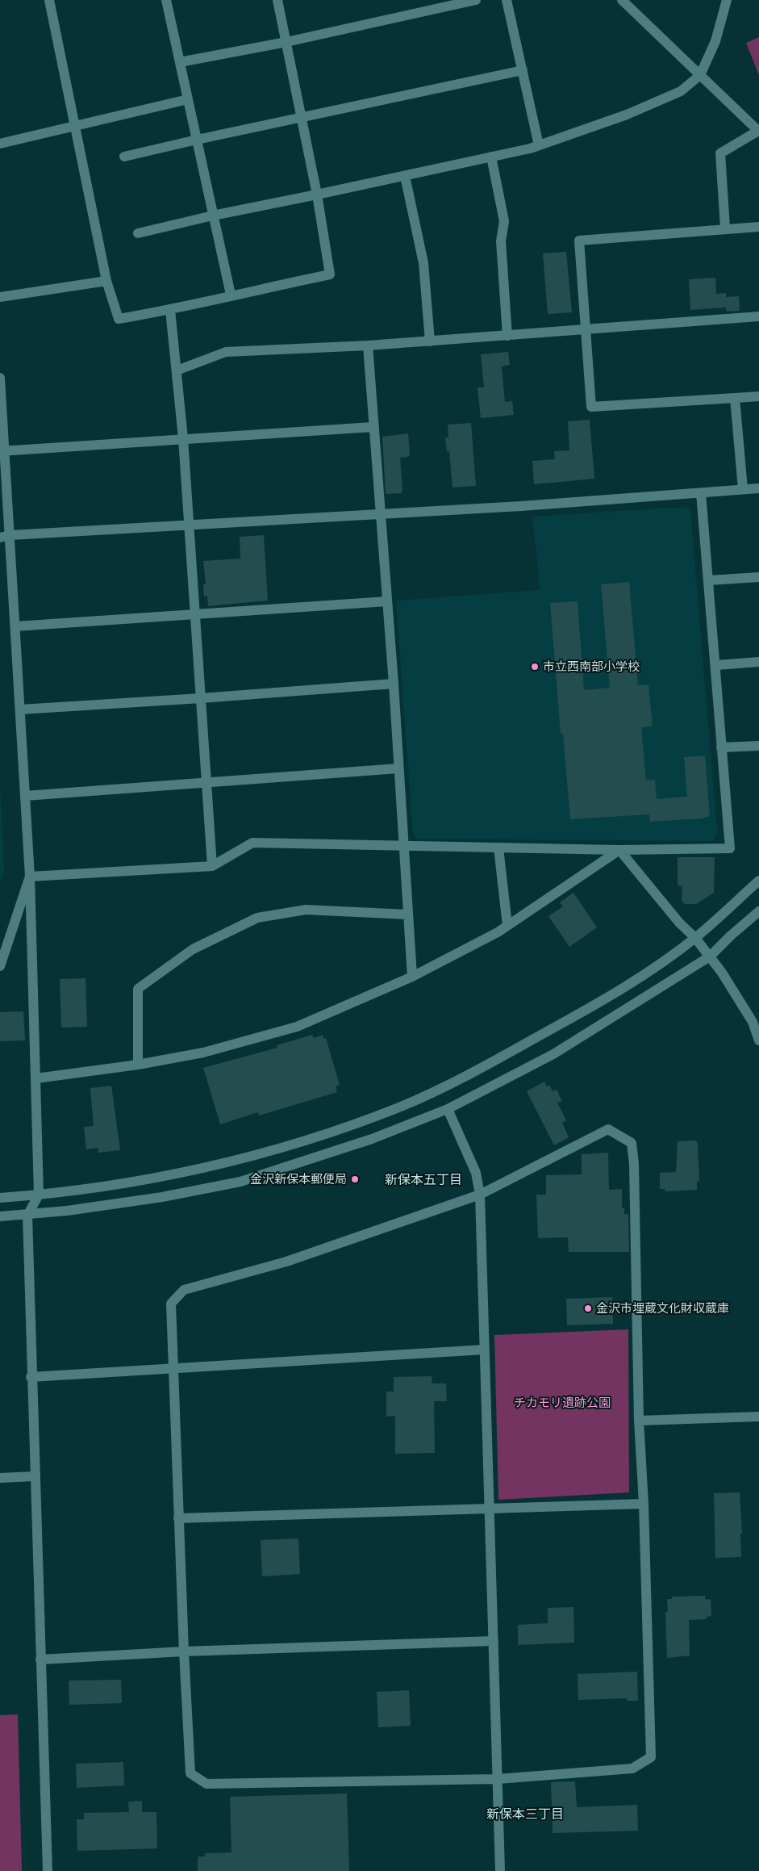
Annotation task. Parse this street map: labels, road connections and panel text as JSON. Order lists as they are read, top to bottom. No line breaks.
{"districts":["新保本五丁目","新保本三丁目"],"parks":["チカモリ遺跡公園"],"places":["市立西南部小学校","金沢新保本郵便局","金沢市埋蔵文化財収蔵庫"]}
